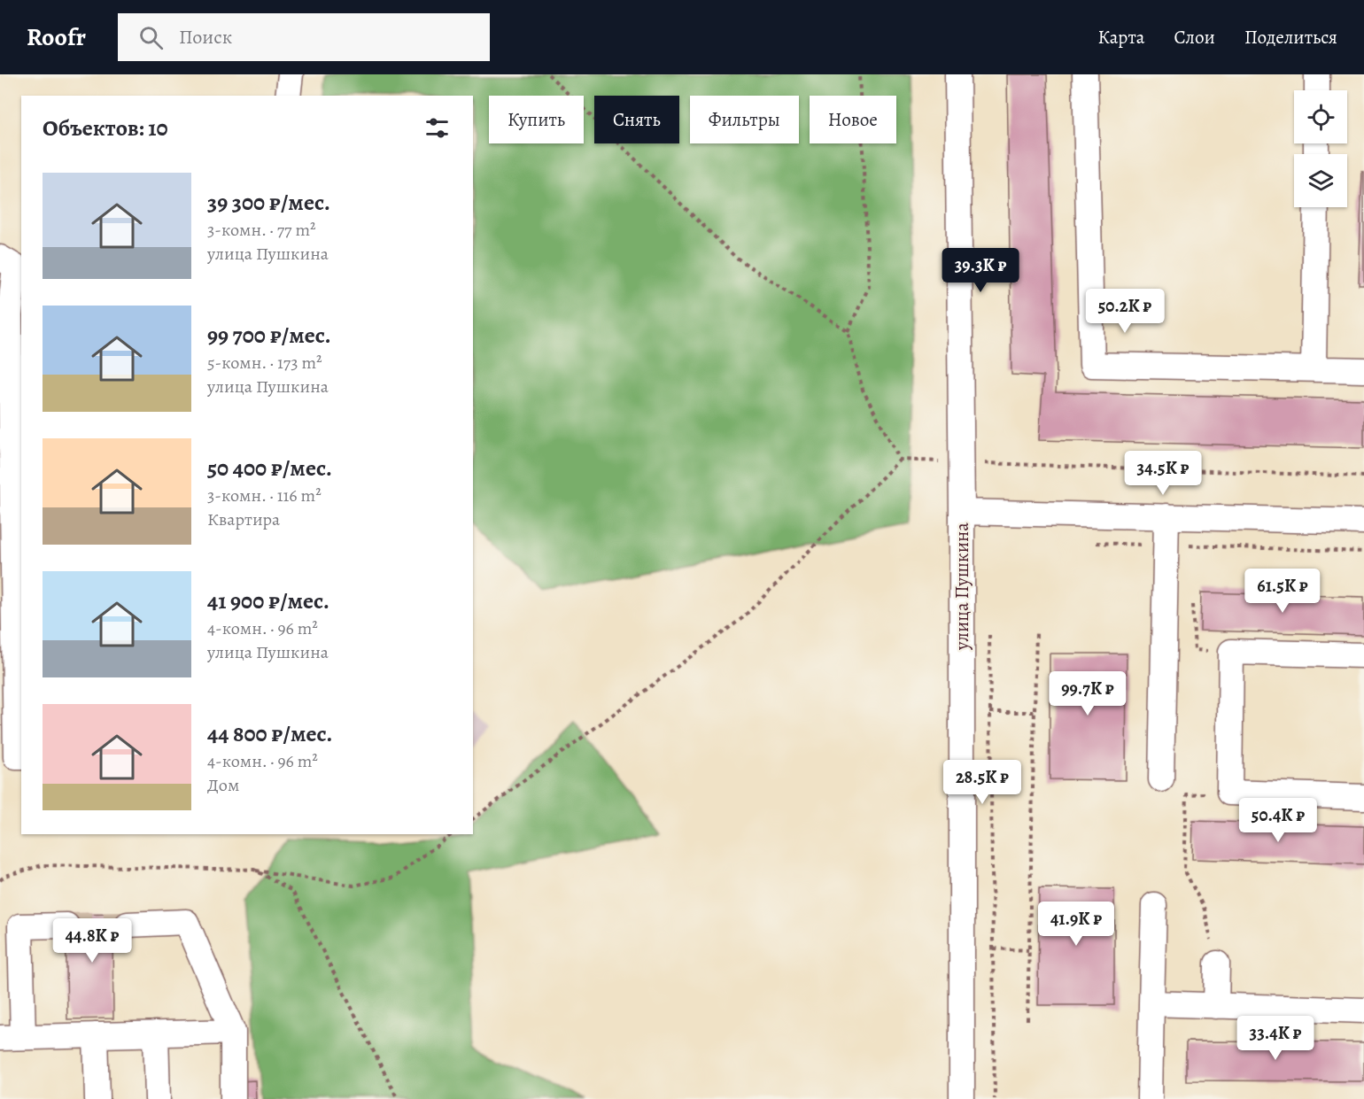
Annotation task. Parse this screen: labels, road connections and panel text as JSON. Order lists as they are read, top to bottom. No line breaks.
{"streets":{"street":["улица Пушкина"]},"page":{"header":"Roofr","search":"Поиск","nav":["Карта","Слои","Поделиться"],"chip":["Купить","Снять","Фильтры","Новое"],"heading":"Объектов: 10","list":[{"name":"39 300 ₽/мес.","note":"3-комн. · 77 m² · улица Пушкина"},{"name":"99 700 ₽/мес.","note":"5-комн. · 173 m² · улица Пушкина"},{"name":"50 400 ₽/мес.","note":"3-комн. · 116 m² · Квартира"},{"name":"41 900 ₽/мес.","note":"4-комн. · 96 m² · улица Пушкина"},{"name":"44 800 ₽/мес.","note":"4-комн. · 96 m² · Дом"}],"price":["39.3K ₽","50.2K ₽","34.5K ₽","61.5K ₽","99.7K ₽","28.5K ₽","50.4K ₽","41.9K ₽","44.8K ₽","33.4K ₽"]}}
